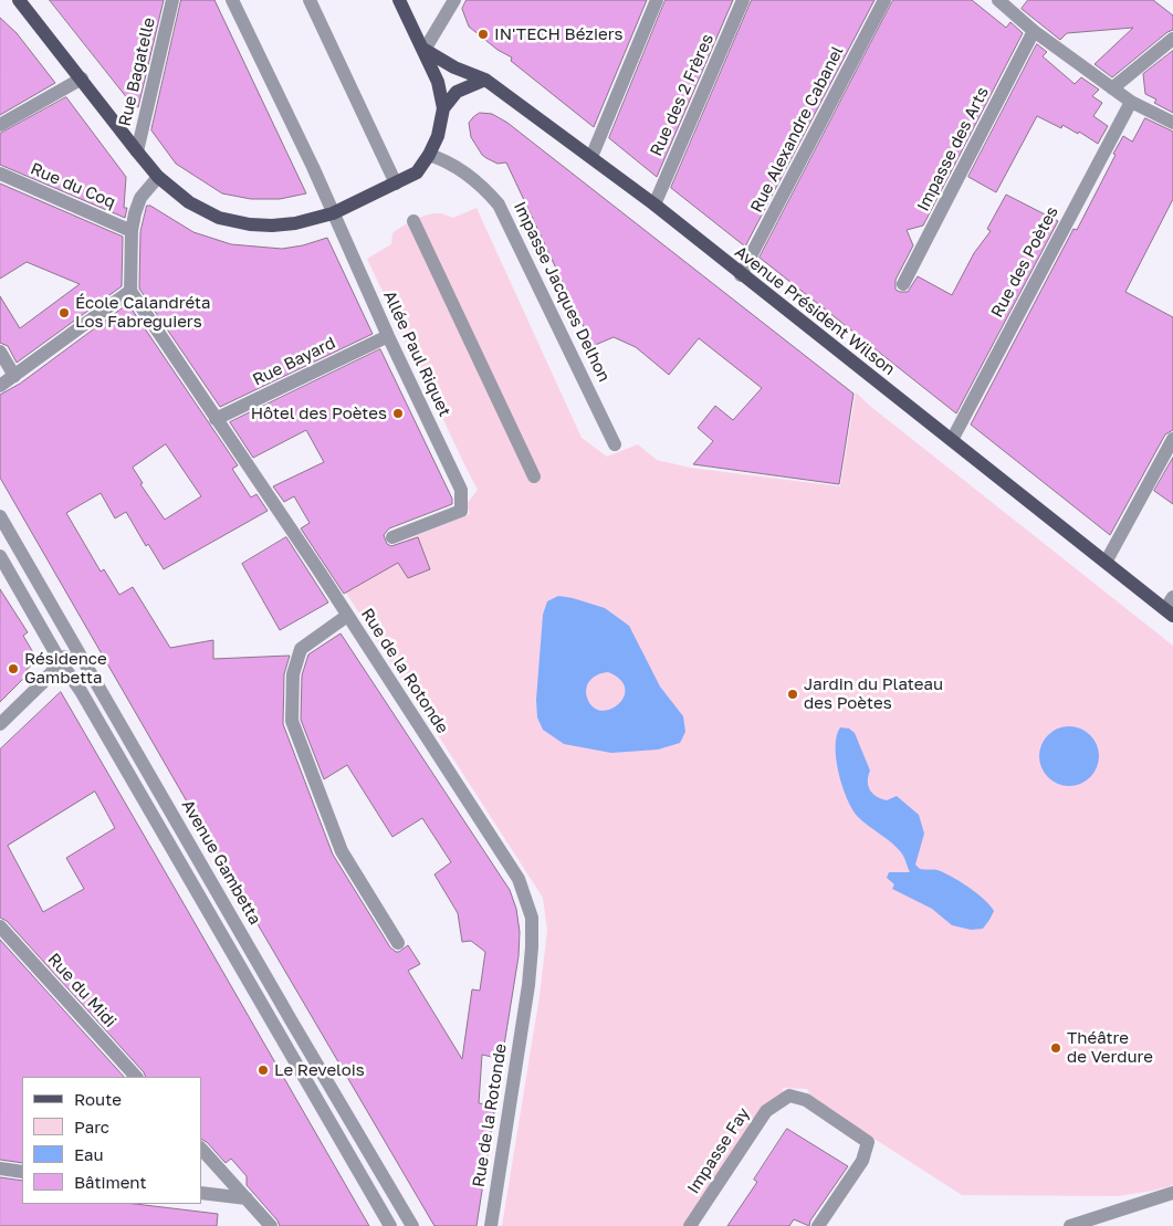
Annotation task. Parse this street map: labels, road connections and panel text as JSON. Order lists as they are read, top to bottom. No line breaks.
{"streets":{"main road":["Avenue Président Wilson"],"street":["Rue Bagatelle","Rue des 2 Frères","Rue Alexandre Cabanel","Impasse des Arts","Rue du Coq","Rue des Poètes","Impasse Jacques Delhon","Allée Paul Riquet","Rue Bayard","Rue de la Rotonde","Avenue Gambetta","Rue du Midi","Impasse Fay"]},"crossings":[["Rue des 2 Frères","Avenue Président Wilson"],["Rue Alexandre Cabanel","Avenue Président Wilson"],["Rue des Poètes","Avenue Président Wilson"],["Allée Paul Riquet","Rue Bayard"],["Rue Bayard","Rue de la Rotonde"]],"places":["IN'TECH Béziers","École Calandréta Los Fabreguiers","Hôtel des Poètes","Résidence Gambetta","Jardin du Plateau des Poètes","Théâtre de Verdure","Le Revelois"],"legend":["Route","Parc","Eau","Bâtiment"]}
